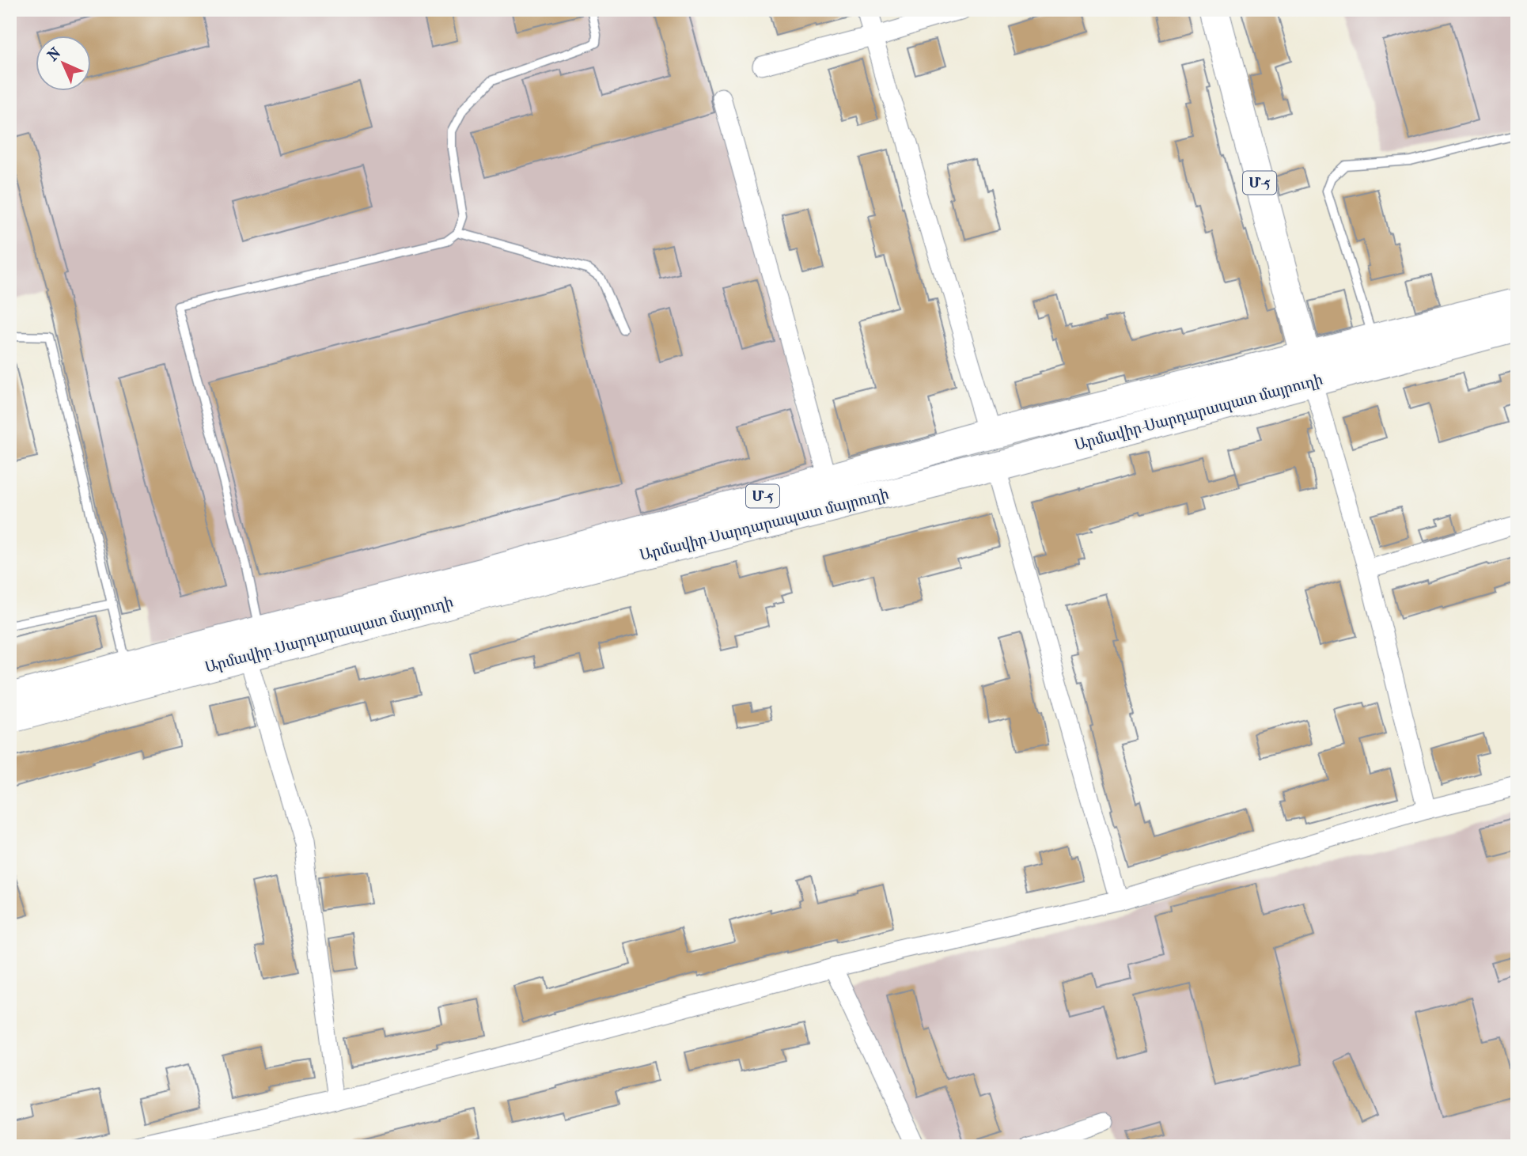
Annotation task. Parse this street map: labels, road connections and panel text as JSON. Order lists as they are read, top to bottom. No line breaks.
{"streets":{"highway":["Մ-5","Արմավիր-Սարդարապատ մայրուղի"]},"north":"top left"}
